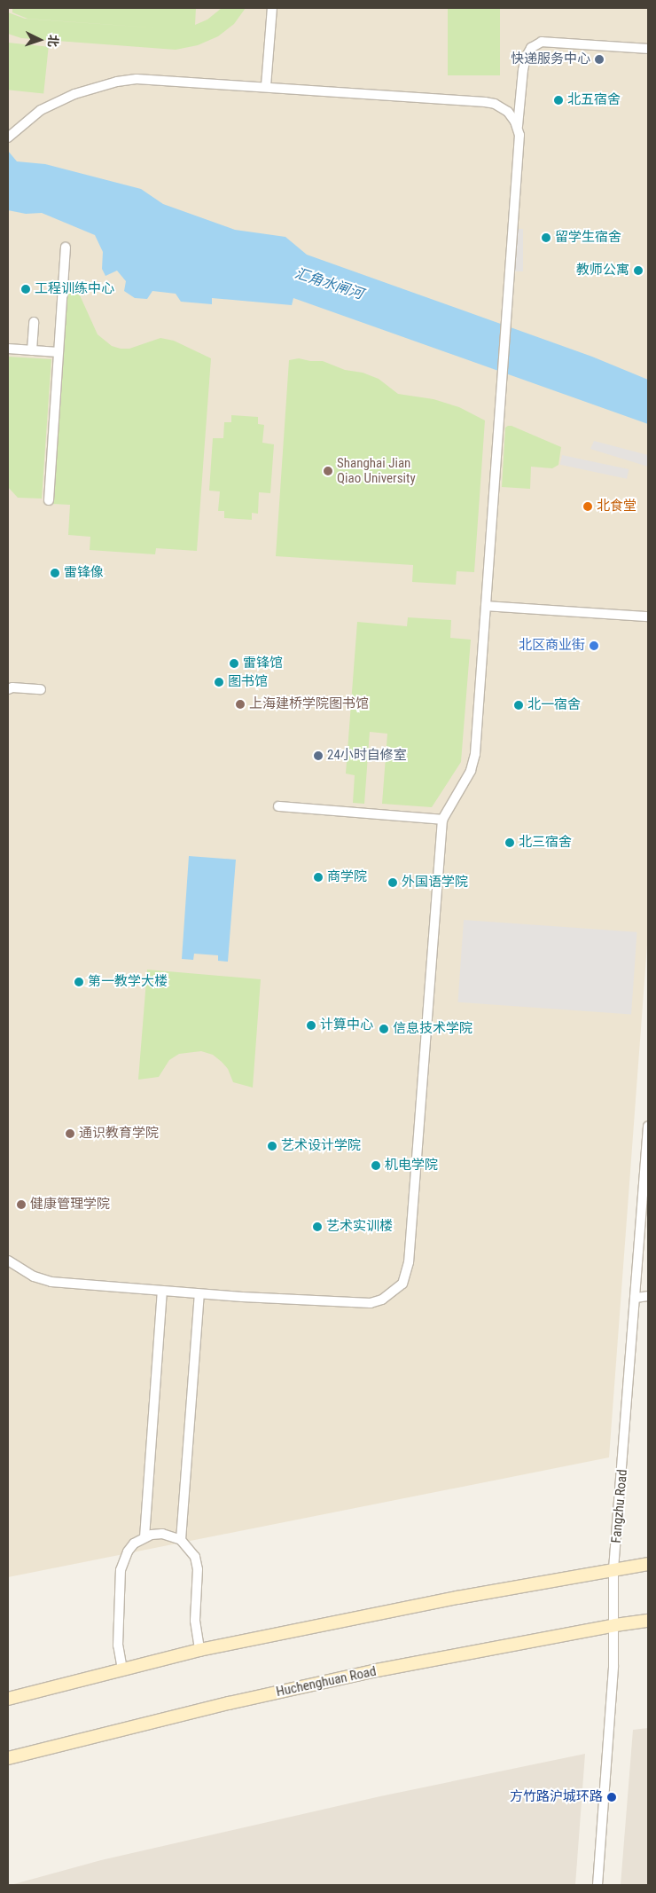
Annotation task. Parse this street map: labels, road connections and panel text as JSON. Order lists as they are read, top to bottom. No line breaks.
{"streets":{"main road":["Huchenghuan Road"],"street":["Fangzhu Road"]},"crossings":[["Fangzhu Road","Huchenghuan Road"]],"water":["汇角水闸河"],"places":["快递服务中心","北五宿舍","留学生宿舍","教师公寓","工程训练中心","Shanghai Jian Qiao University","北食堂","雷锋像","北区商业街","雷锋馆","图书馆","上海建桥学院图书馆","北一宿舍","24小时自修室","北三宿舍","商学院","外国语学院","第一教学大楼","计算中心","信息技术学院","通识教育学院","艺术设计学院","机电学院","健康管理学院","艺术实训楼","方竹路沪城环路"],"north":"right"}
